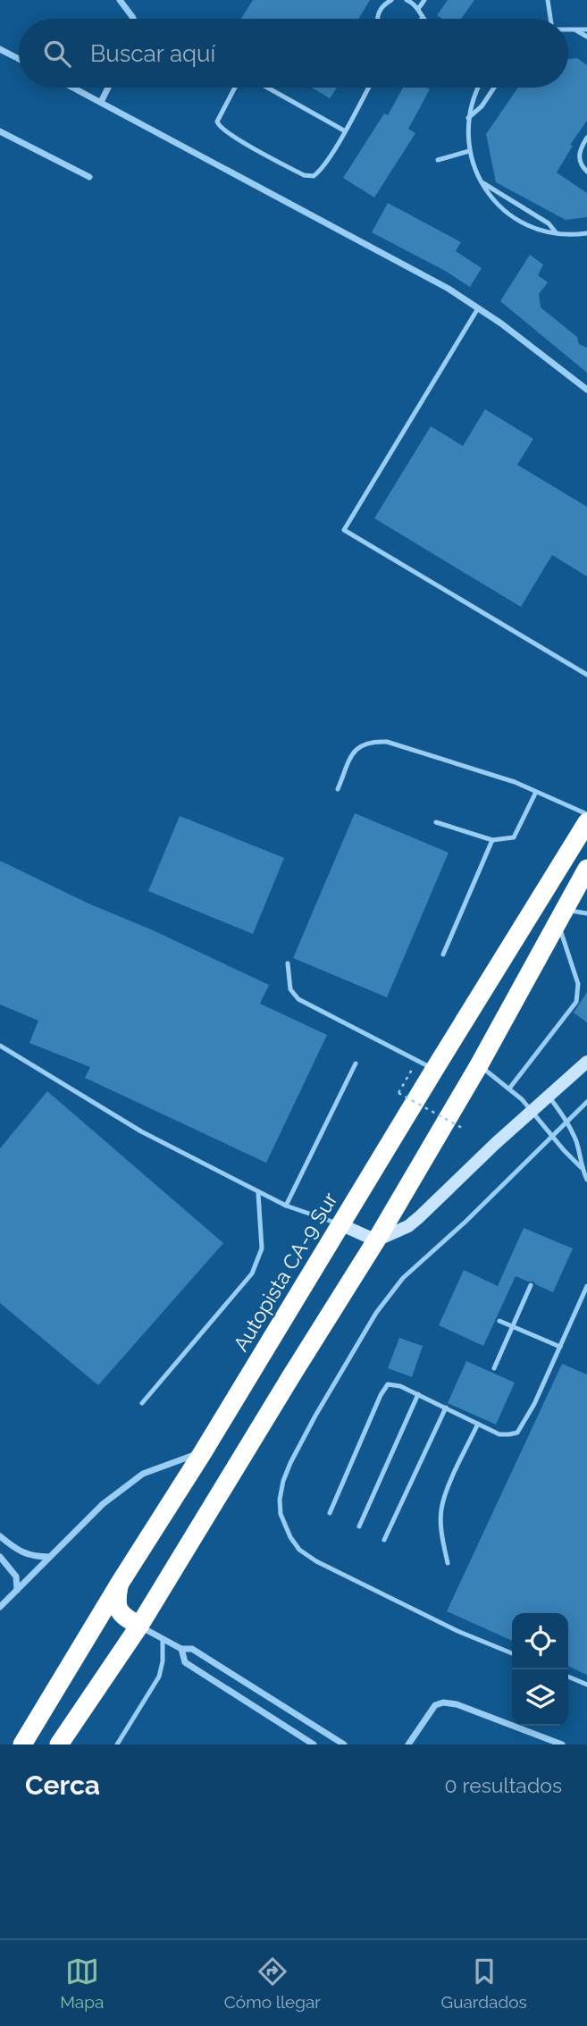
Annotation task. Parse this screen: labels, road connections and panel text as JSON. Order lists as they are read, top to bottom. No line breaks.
{"streets":{"highway":["Autopista CA-9 Sur"]},"page":{"search":"Buscar aquí","heading":["Cerca","0 resultados"],"nav":["Mapa","Cómo llegar","Guardados"]}}
